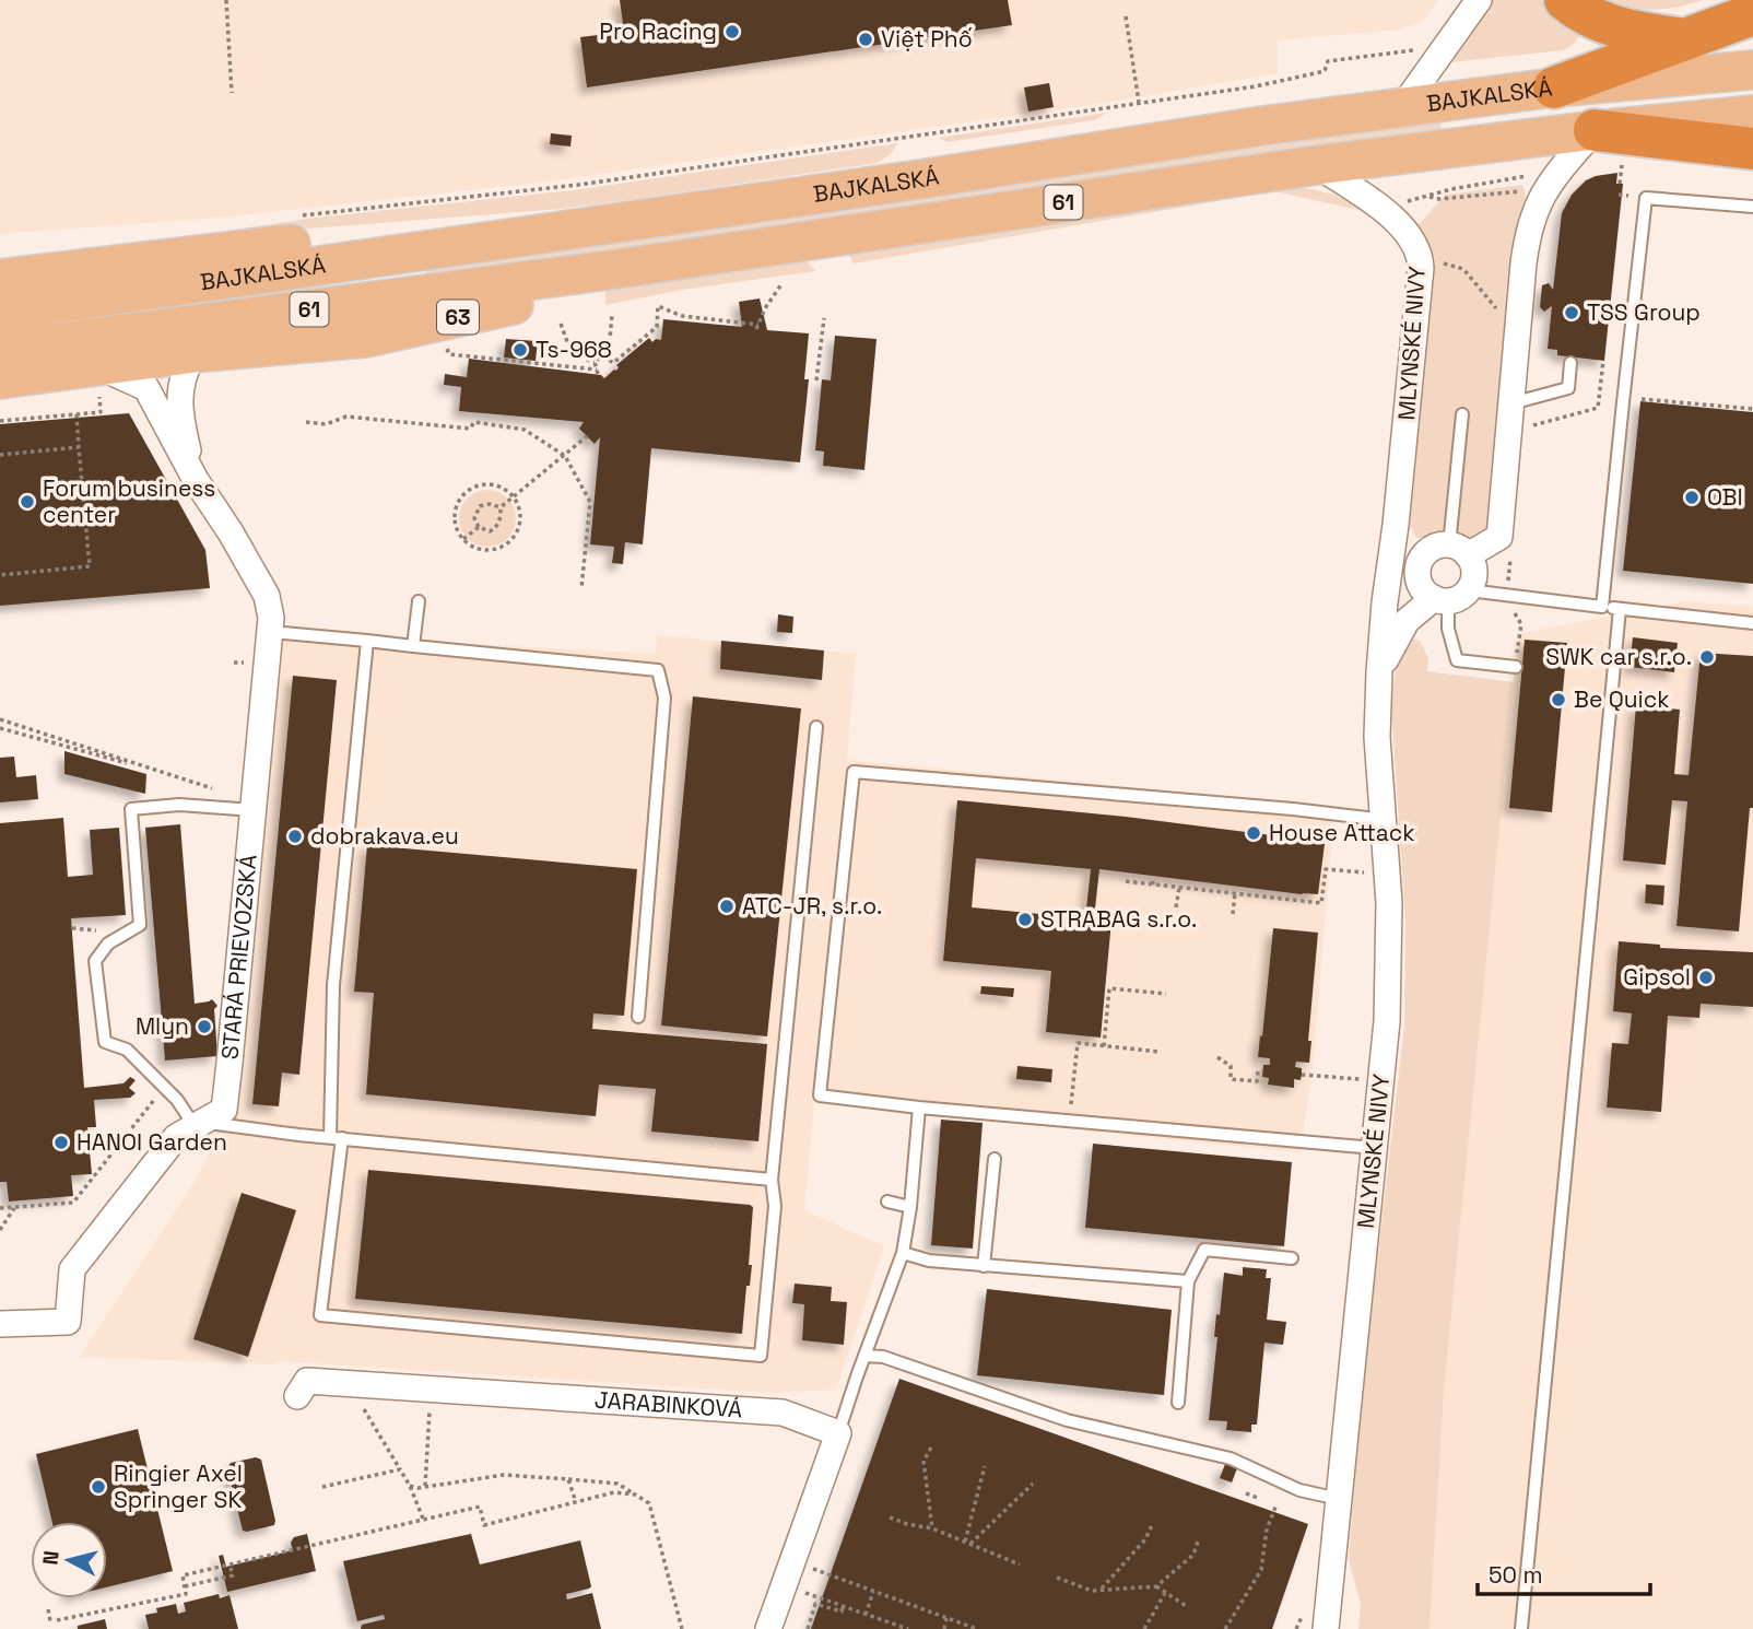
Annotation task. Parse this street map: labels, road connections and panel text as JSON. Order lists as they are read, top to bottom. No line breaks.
{"streets":{"highway":["61"],"main road":["BAJKALSKÁ","63"],"street":["MLYNSKÉ NIVY","STARÁ PRIEVOZSKÁ","JARABINKOVÁ"]},"crossings":[["BAJKALSKÁ","61"],["BAJKALSKÁ","63"],["BAJKALSKÁ","MLYNSKÉ NIVY"],["63","STARÁ PRIEVOZSKÁ"]],"places":["Pro Racing","Việt Phố","TSS Group","Ts-968","OBI","Forum business center","SWK car s.r.o.","Be Quick","House Attack","dobrakava.eu","ATC-JR, s.r.o.","STRABAG s.r.o.","Gipsol","Mlyn","HANOI Garden","Ringier Axel Springer SK"],"scale_bar":"50 m","north":"left"}
